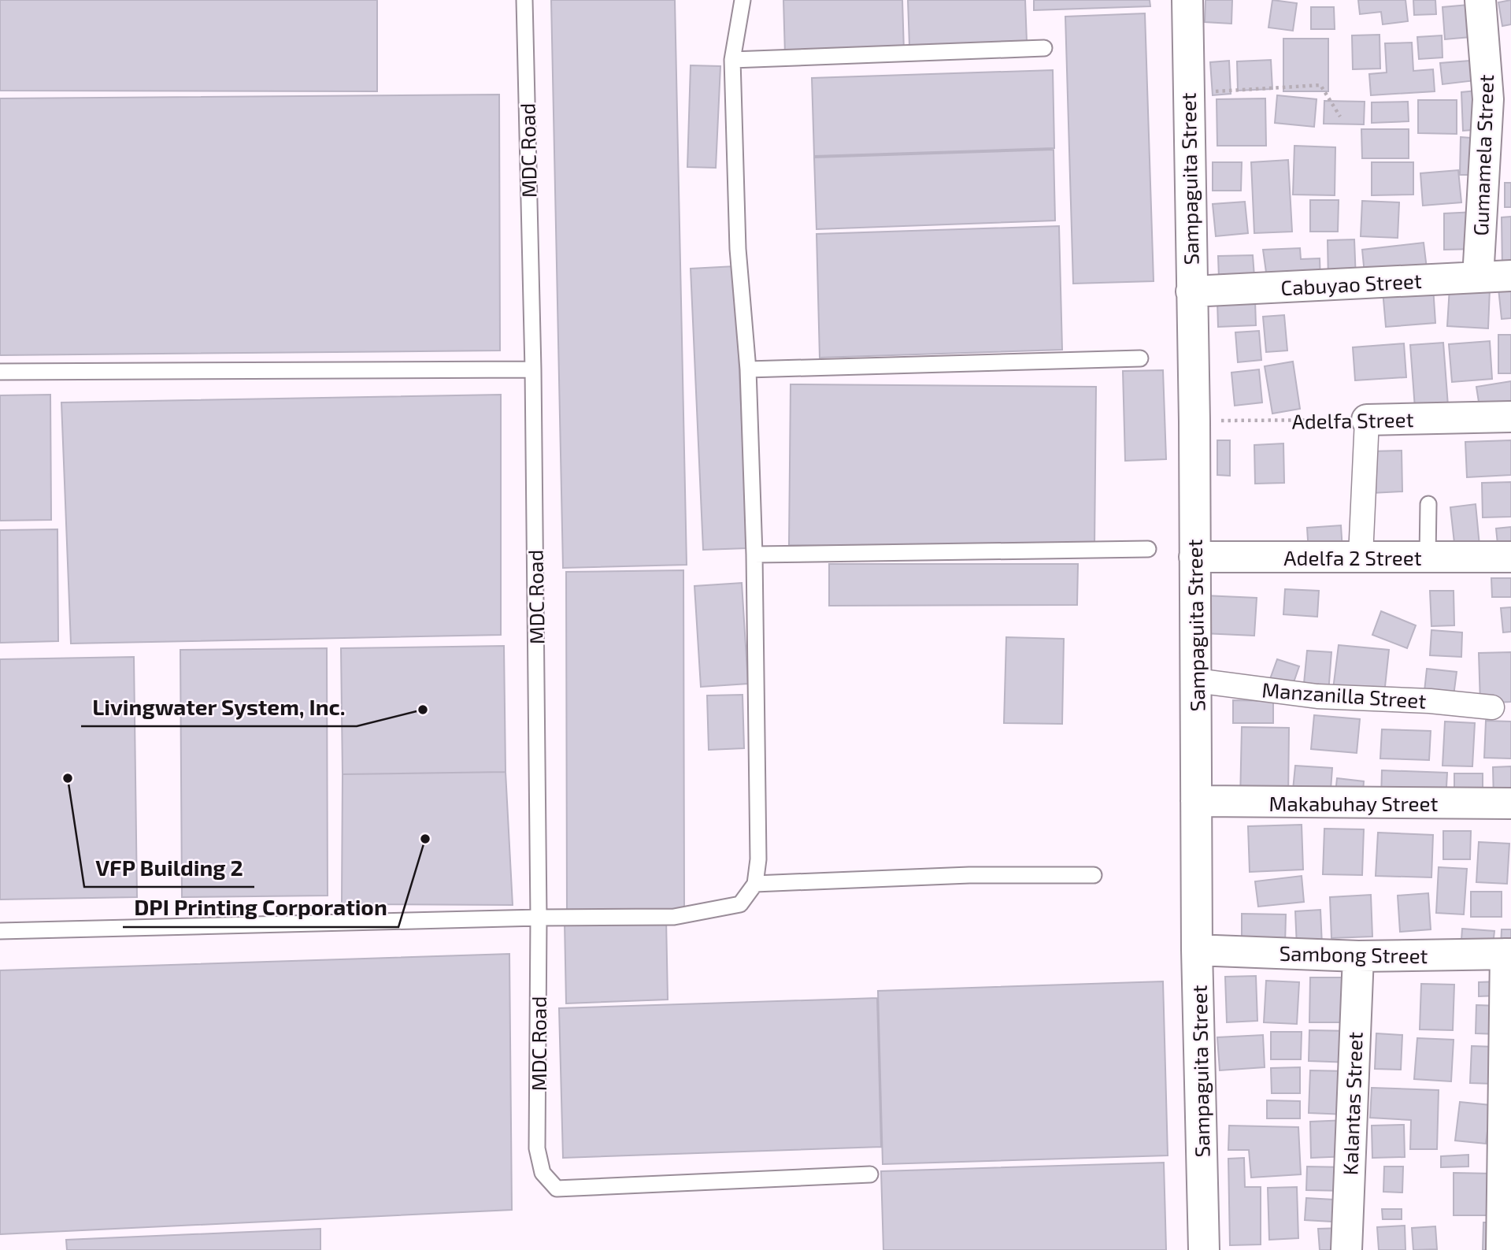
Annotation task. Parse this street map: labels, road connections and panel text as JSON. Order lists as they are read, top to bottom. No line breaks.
{"streets":{"street":["Gumamela Street","Sampaguita Street","Cabuyao Street","Adelfa Street","Adelfa 2 Street","Manzanilla Street","Makabuhay Street","Sambong Street","Kalantas Street"],"lane":["MDC Road"]},"crossings":[["Gumamela Street","Cabuyao Street"],["Sampaguita Street","Cabuyao Street"],["Sampaguita Street","Adelfa Street"],["Sampaguita Street","Adelfa 2 Street"],["Sampaguita Street","Manzanilla Street"],["Sampaguita Street","Makabuhay Street"],["Sampaguita Street","Sambong Street"],["Sambong Street","Kalantas Street"]],"places":["Livingwater System, Inc.","VFP Building 2","DPI Printing Corporation"]}
